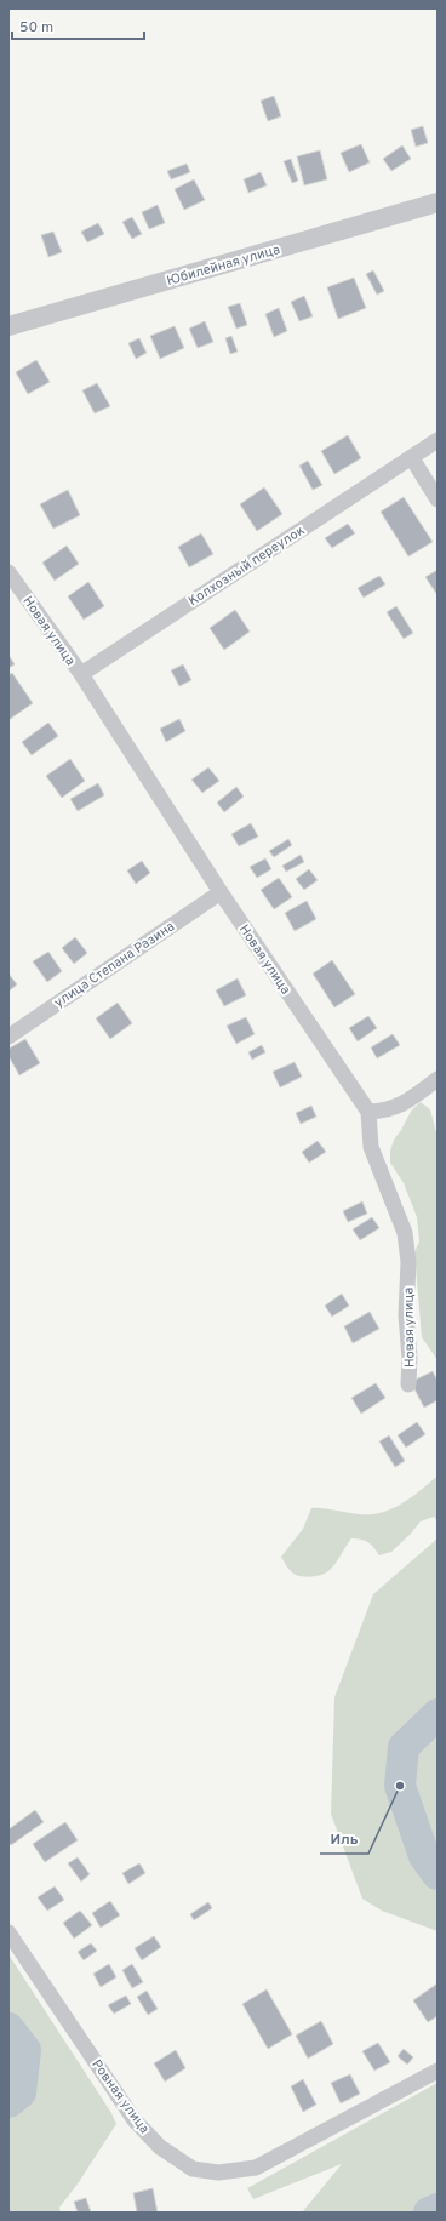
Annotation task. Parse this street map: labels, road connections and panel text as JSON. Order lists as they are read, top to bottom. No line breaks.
{"streets":{"street":["Юбилейная улица","Колхозный переулок","Новая улица","улица Степана Разина","Ровная улица"]},"crossings":[["Колхозный переулок","Новая улица"],["Новая улица","улица Степана Разина"]],"places":["Иль"],"scale_bar":"50 m"}
